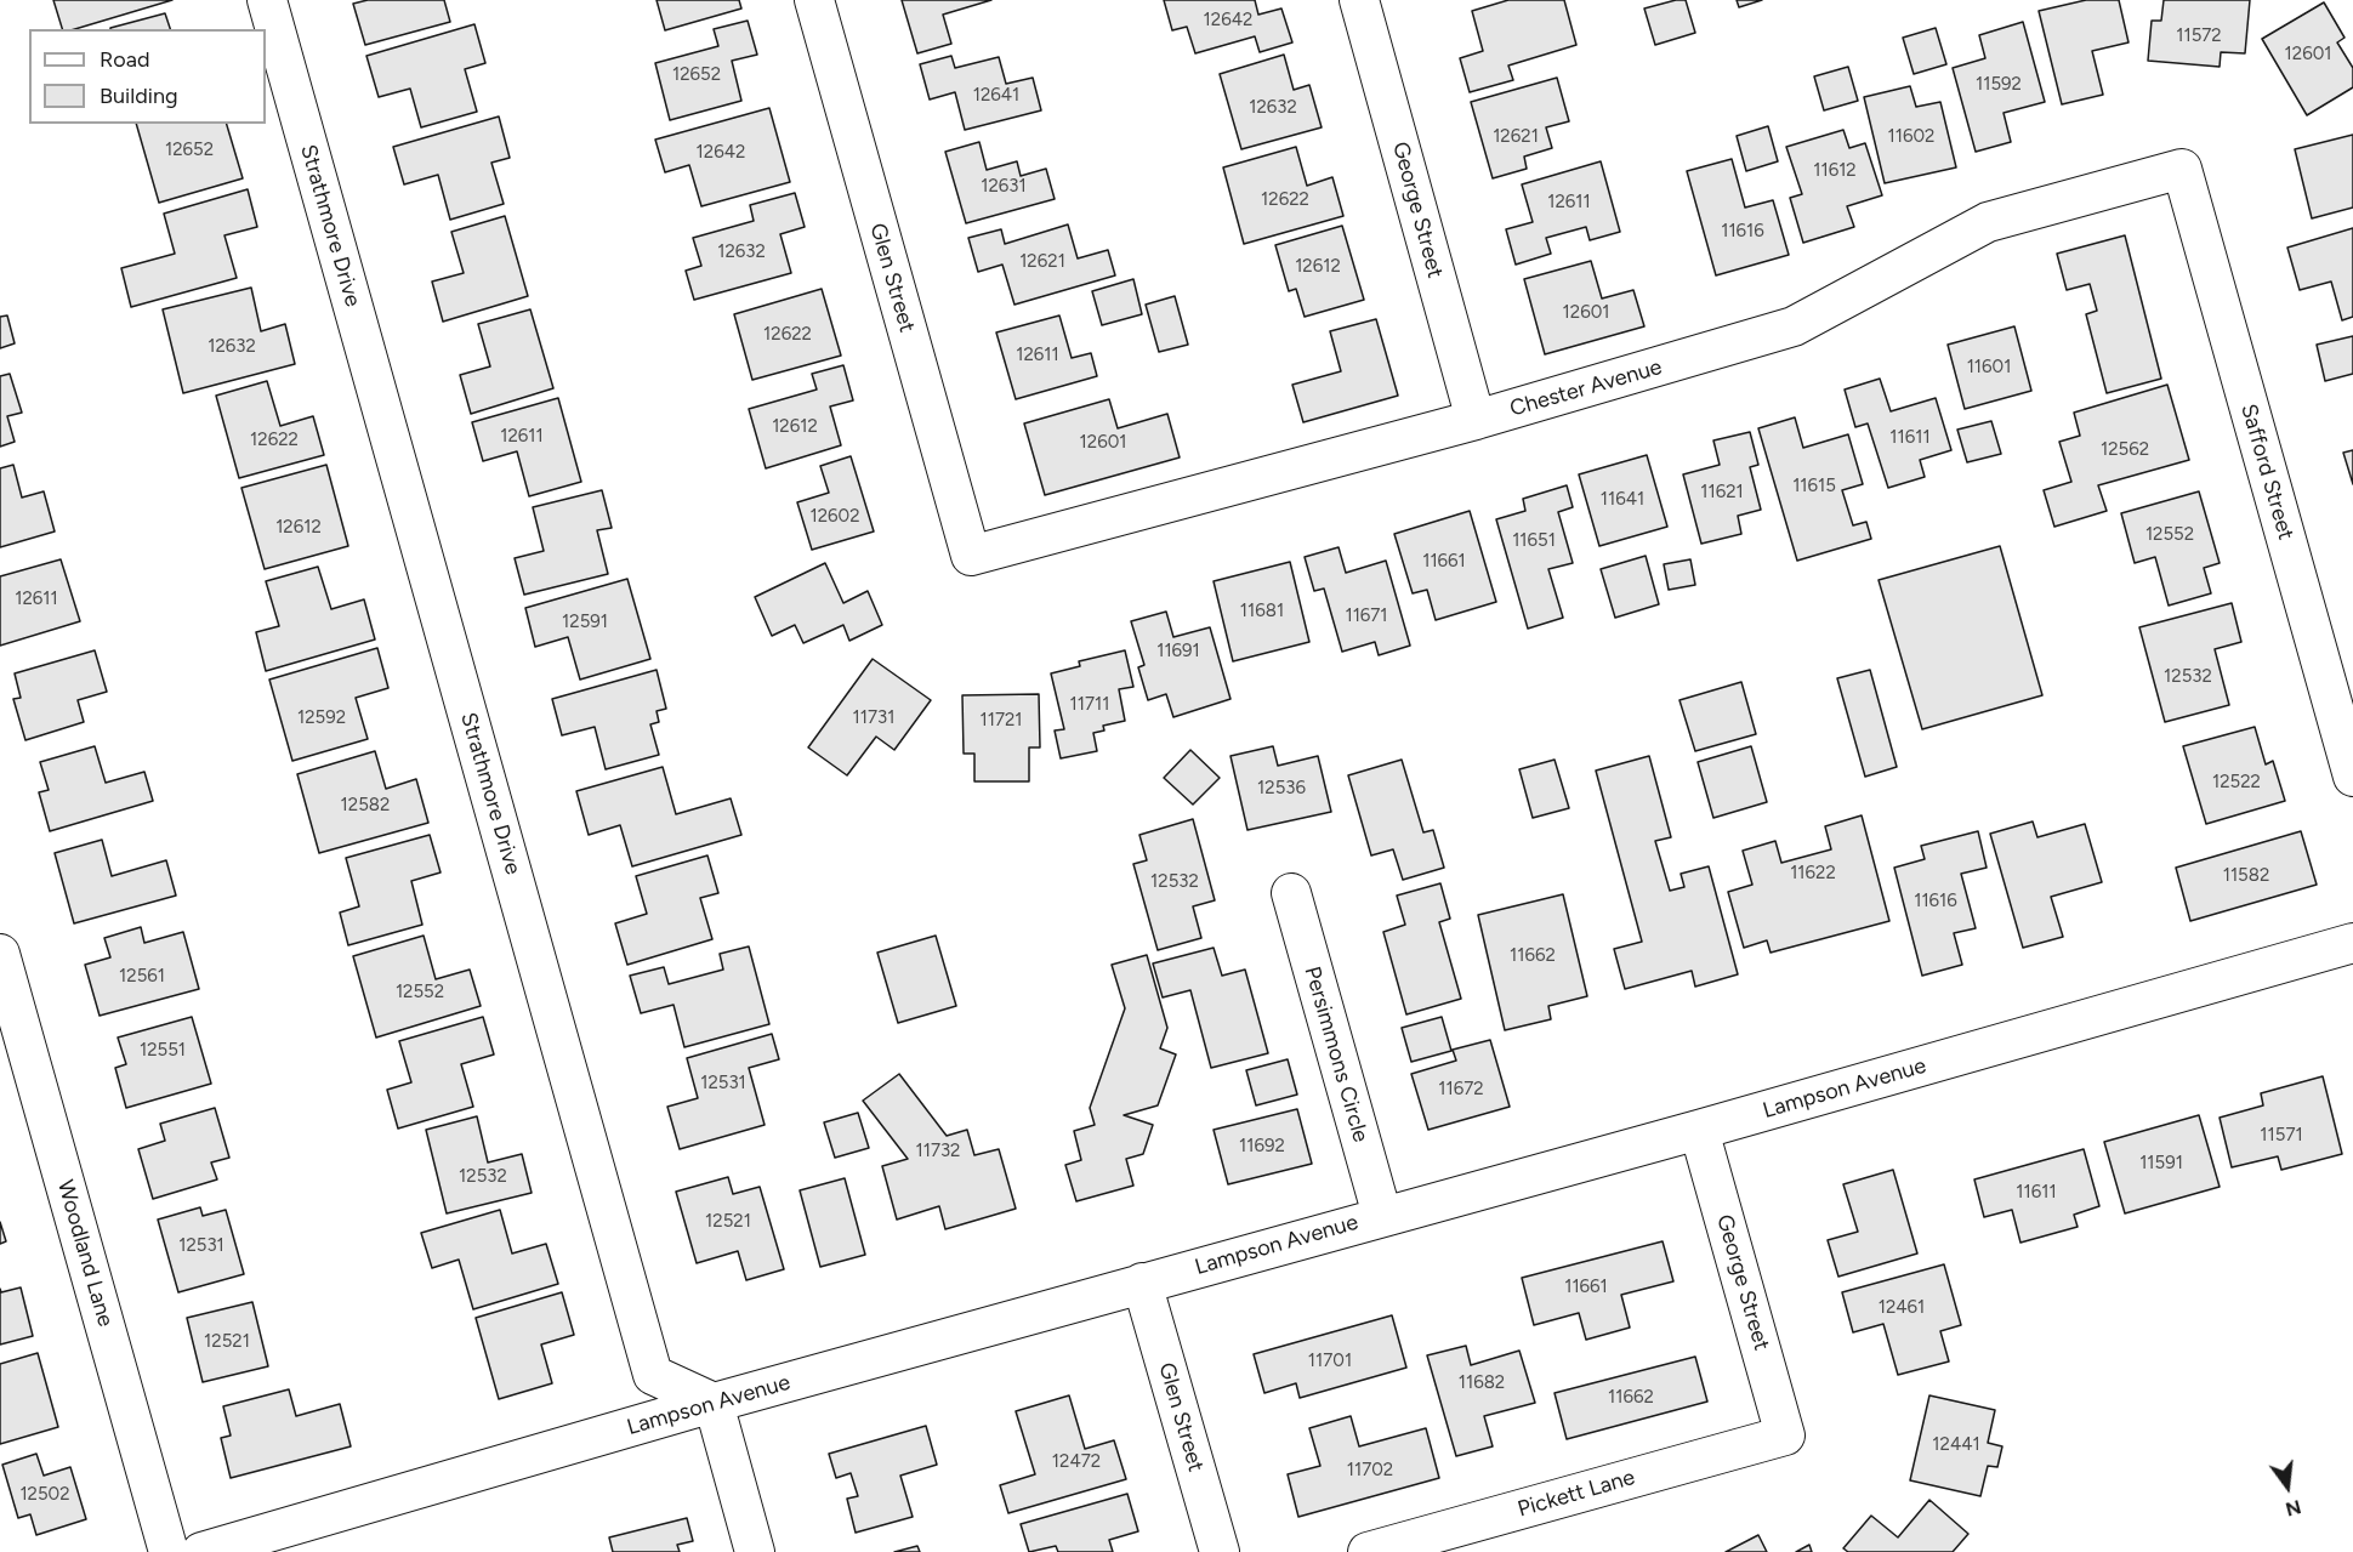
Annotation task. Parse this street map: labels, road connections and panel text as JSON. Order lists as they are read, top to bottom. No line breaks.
{"streets":{"street":["George Street","Strathmore Drive","Glen Street","Chester Avenue","Safford Street","Persimmons Circle","Lampson Avenue","Woodland Lane","Pickett Lane"]},"crossings":[["George Street","Chester Avenue"],["George Street","Lampson Avenue"],["George Street","Pickett Lane"],["Strathmore Drive","Lampson Avenue"],["Glen Street","Chester Avenue"],["Glen Street","Lampson Avenue"],["Chester Avenue","Safford Street"],["Persimmons Circle","Lampson Avenue"]],"house_numbers":["12642","11572","12601","12652","11592","12641","12632","12621","11602","12652","12642","11612","12631","12622","12611","11616","12632","12621","12612","12601","12622","12632","12611","11601","12612","12611","11611","12622","12601","12562","11615","11621","11641","12602","12612","12552","11651","11661","12611","11681","11671","12591","11691","12532","11711","12592","11731","11721","12522","12536","12582","11622","11582","12532","11616","11662","12561","12552","12551","12531","11672","11571","11692","11732","11591","12532","11611","12521","12531","11661","12461","12521","11701","11682","11662","12441","12472","11702","12502"],"legend":["Road","Building"],"north":"bottom"}
